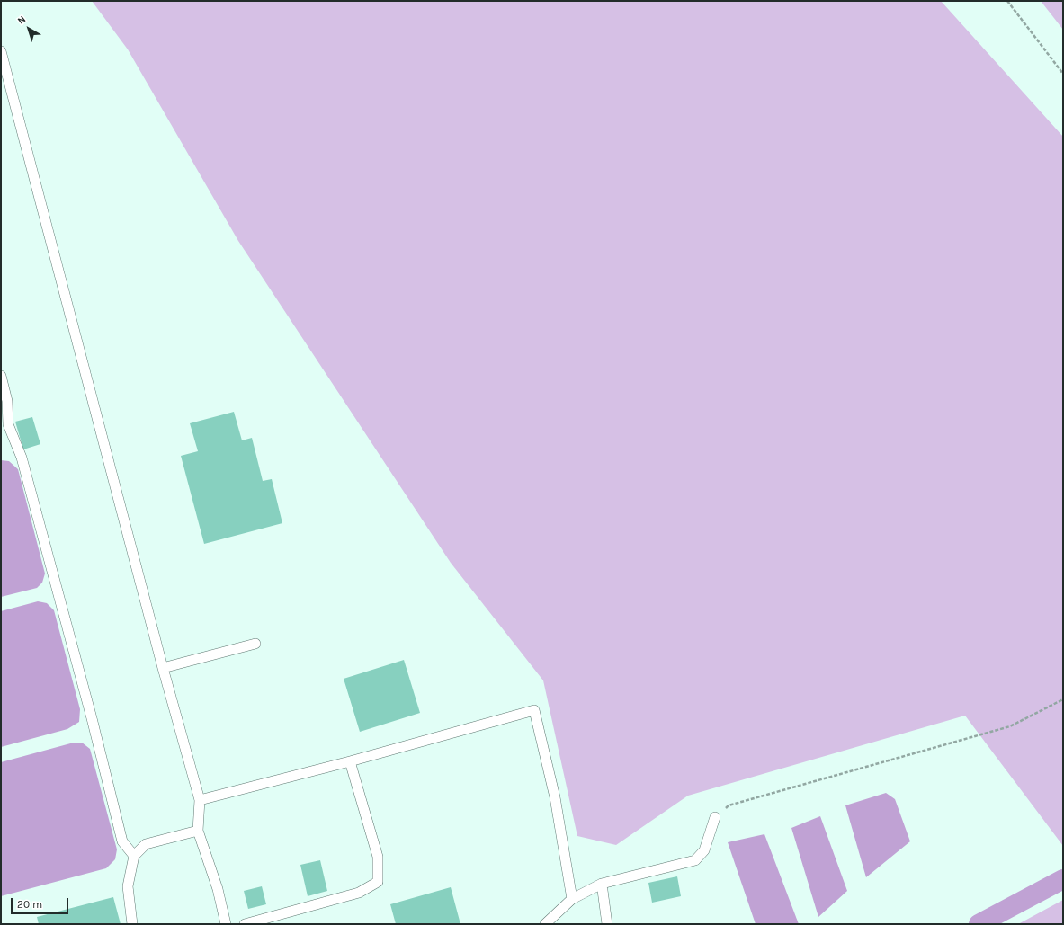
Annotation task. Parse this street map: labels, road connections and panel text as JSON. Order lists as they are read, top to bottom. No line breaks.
{"scale_bar":"20 m","north":"top left"}
